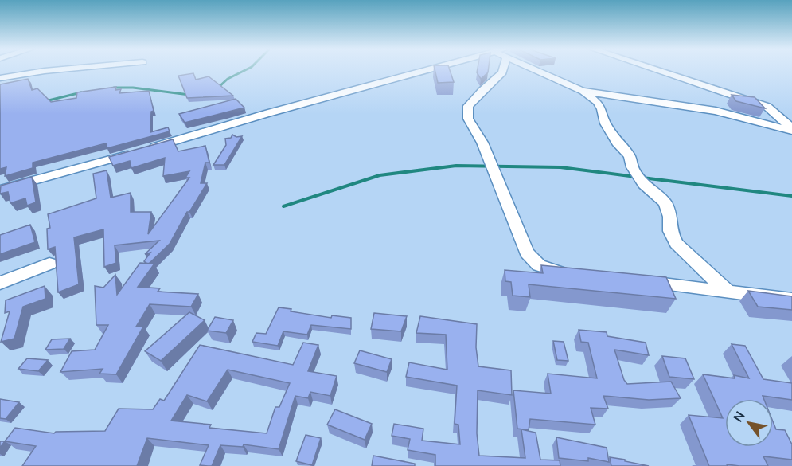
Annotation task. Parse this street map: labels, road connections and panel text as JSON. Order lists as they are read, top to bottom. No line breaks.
{"north":"top left"}
